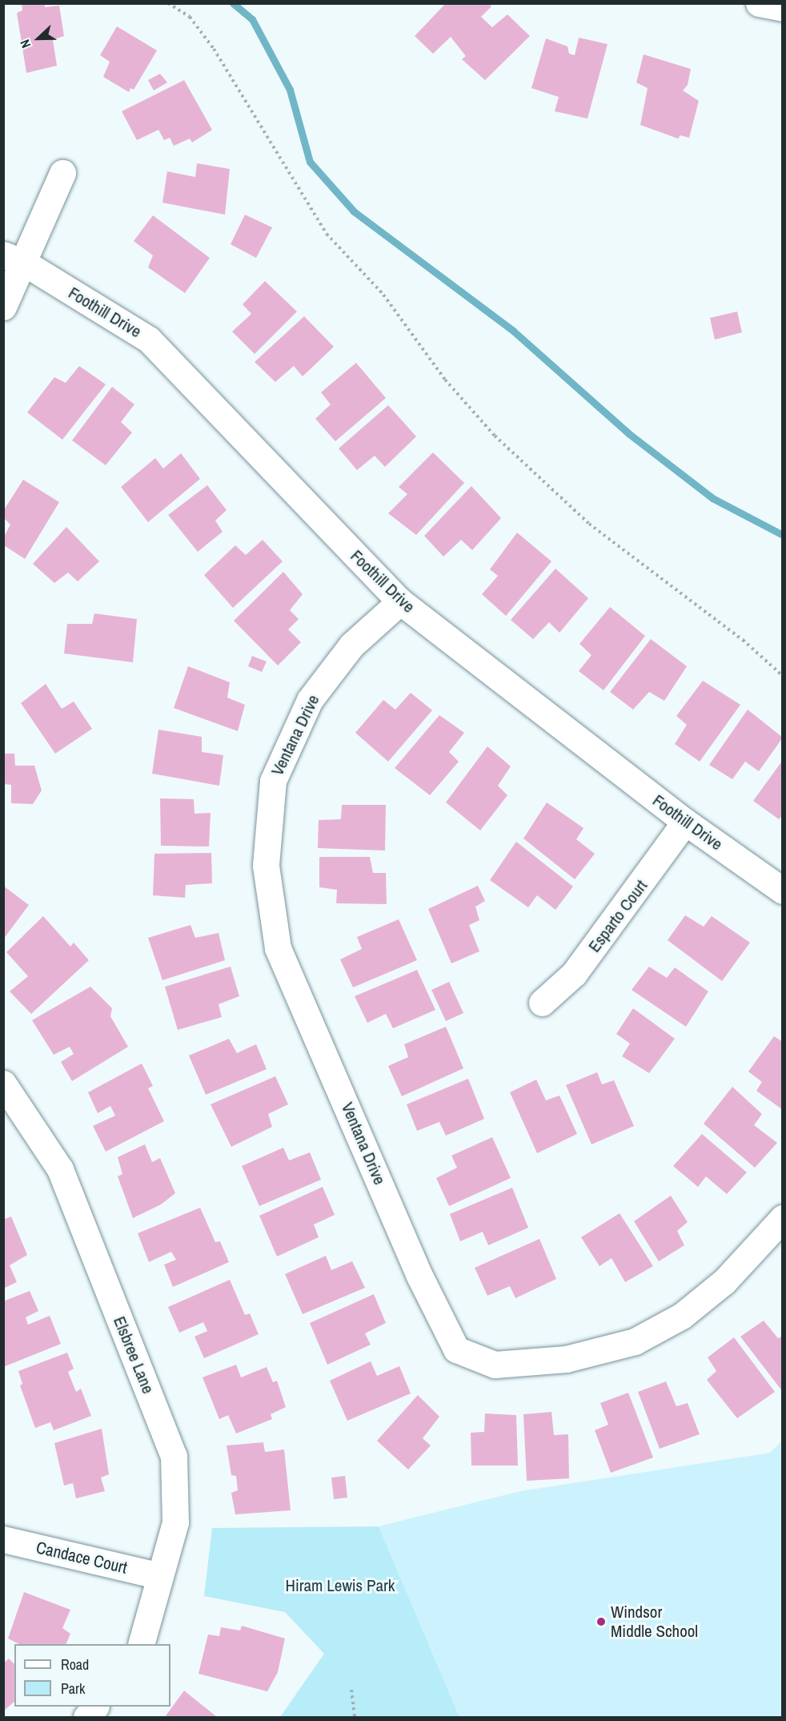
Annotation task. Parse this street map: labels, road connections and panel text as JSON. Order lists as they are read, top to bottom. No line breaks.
{"streets":{"street":["Foothill Drive","Ventana Drive","Esparto Court","Elsbree Lane","Candace Court"]},"crossings":[["Foothill Drive","Ventana Drive"],["Foothill Drive","Esparto Court"],["Elsbree Lane","Candace Court"]],"parks":["Hiram Lewis Park"],"places":["Windsor Middle School"],"legend":["Road","Park"],"north":"left"}
